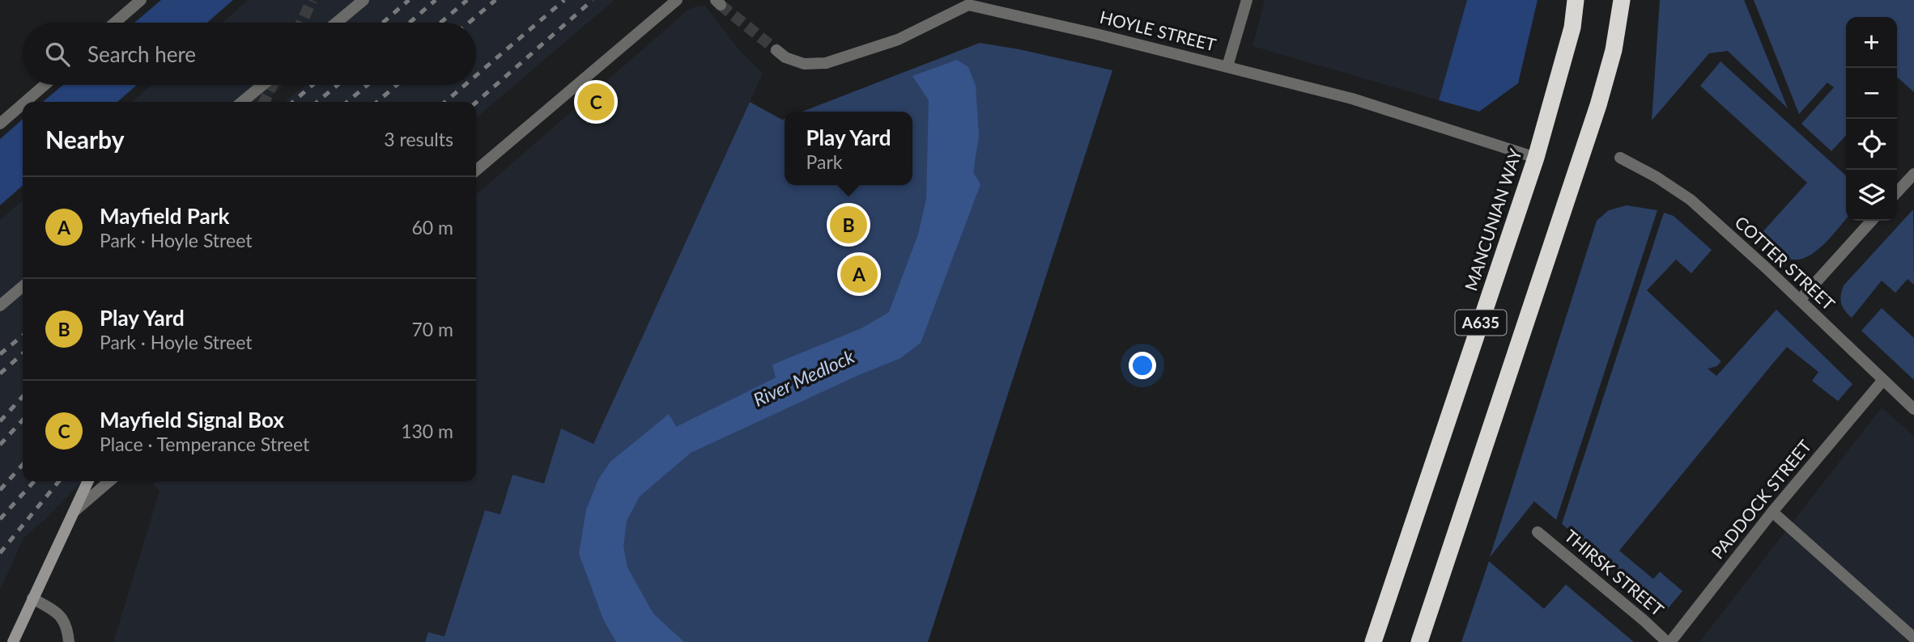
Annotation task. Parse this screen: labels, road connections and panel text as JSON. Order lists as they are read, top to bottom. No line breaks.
{"streets":{"highway":["MANCUNIAN WAY","A635"],"street":["HOYLE STREET","COTTER STREET","PADDOCK STREET","THIRSK STREET"]},"crossings":[["HOYLE STREET","MANCUNIAN WAY"],["COTTER STREET","PADDOCK STREET"],["PADDOCK STREET","THIRSK STREET"]],"water":["River Medlock"],"page":{"map_buttons":["+","−"],"search":"Search here","pins":["C","B","A"],"heading":["Nearby","3 results"],"popup":["Play Yard","Park"],"list":[{"mark":"A","name":"Mayfield Park","note":"Park · Hoyle Street","value":"60 m"},{"mark":"B","name":"Play Yard","note":"Park · Hoyle Street","value":"70 m"},{"mark":"C","name":"Mayfield Signal Box","note":"Place · Temperance Street","value":"130 m"}]}}
